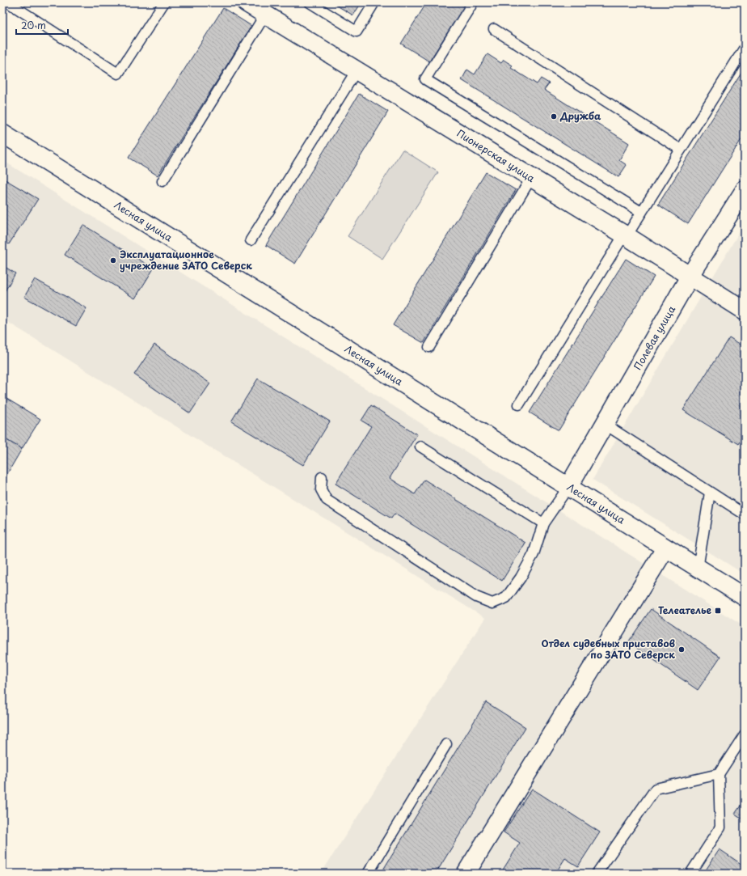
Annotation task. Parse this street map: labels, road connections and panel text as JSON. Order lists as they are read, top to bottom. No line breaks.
{"streets":{"street":["Пионерская улица","Лесная улица","Полевая улица"]},"crossings":[["Пионерская улица","Полевая улица"],["Лесная улица","Полевая улица"]],"places":{"other":["Дружба","Эксплуатационное учреждение ЗАТО Северск","Отдел судебных приставов по ЗАТО Северск"],"transit":["Телеателье"]},"scale_bar":"20 m"}
